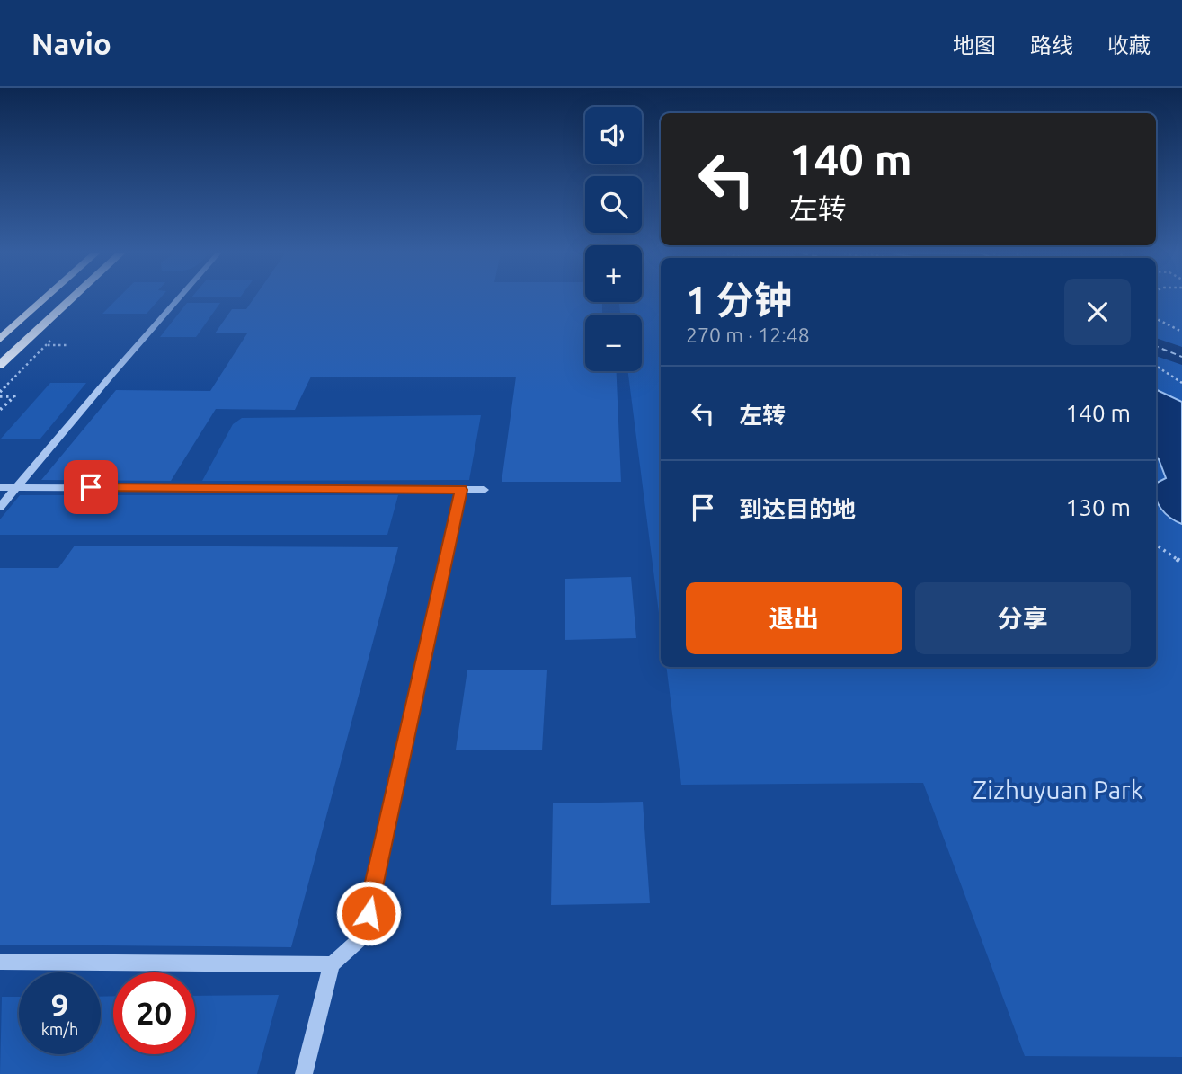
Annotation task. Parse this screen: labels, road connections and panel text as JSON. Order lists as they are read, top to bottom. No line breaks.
{"parks":["Zizhuyuan Park"],"page":{"header":"Navio","nav":["地图","路线","收藏"],"map_buttons":["+","−"],"turn":["140 m","左转"],"heading":["1 分钟","270 m · 12:48"],"list":[{"name":"左转","value":"140 m"},{"name":"到达目的地","value":"130 m"}],"buttons":["退出","分享"],"speed":"9 km/h","limit":"20"}}
